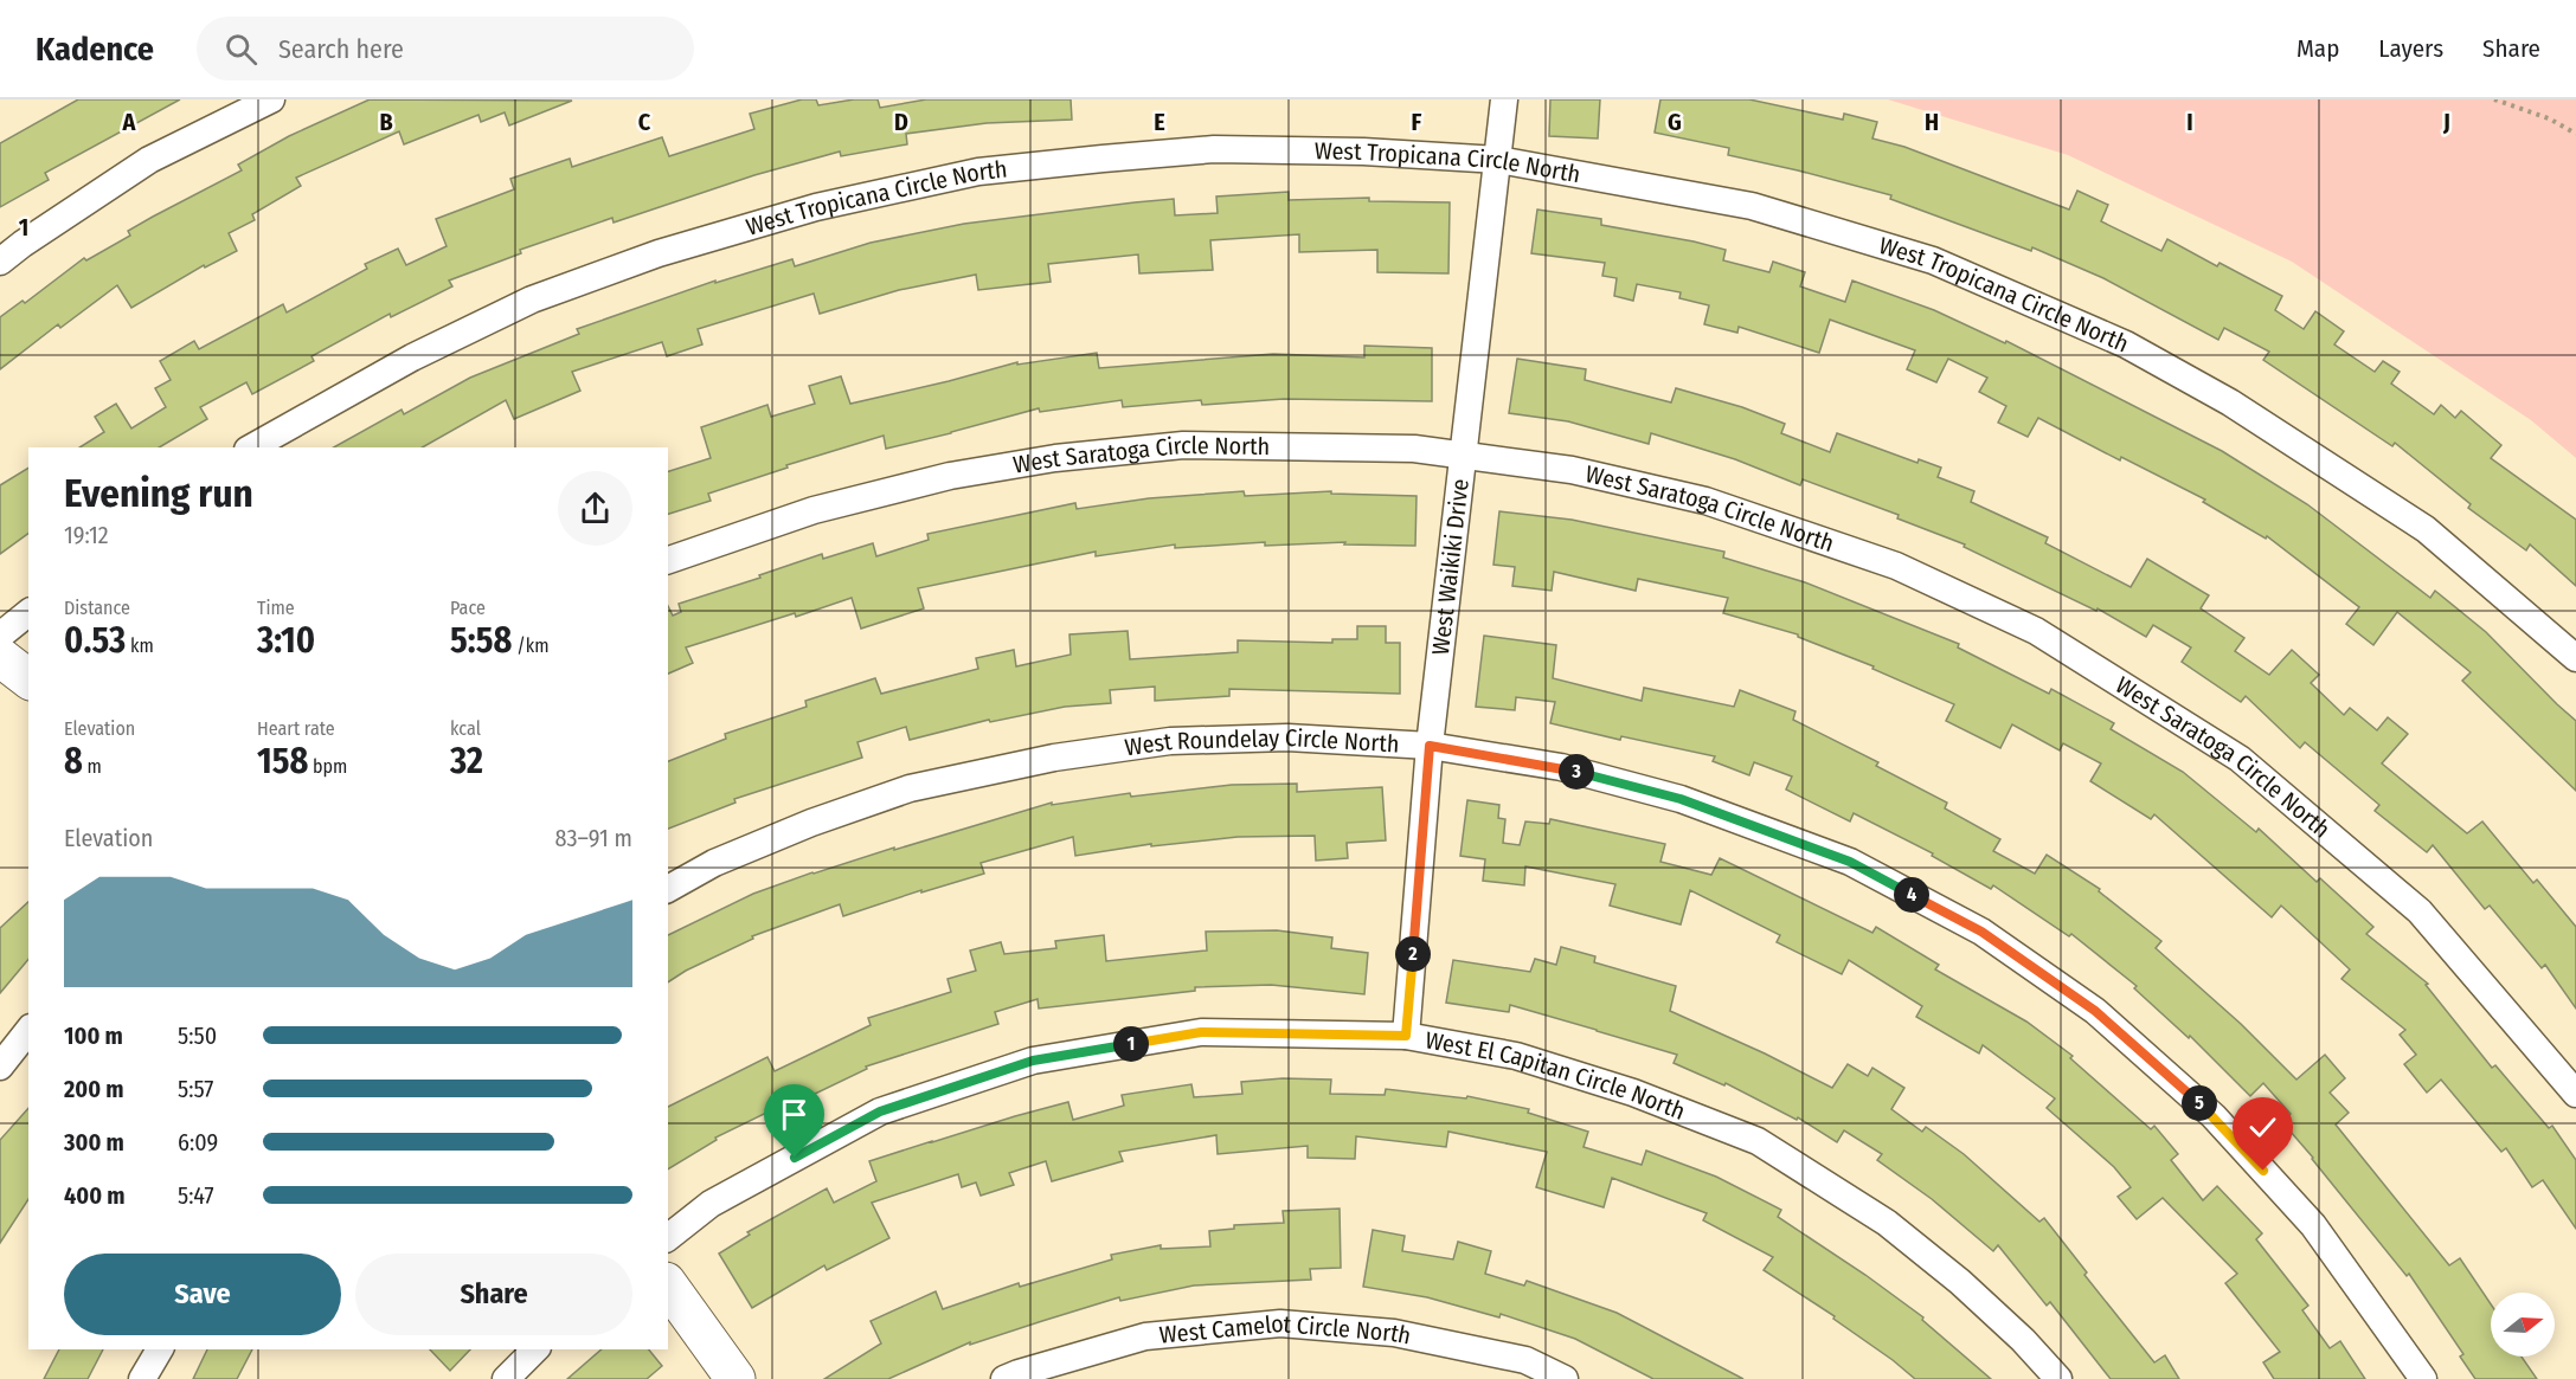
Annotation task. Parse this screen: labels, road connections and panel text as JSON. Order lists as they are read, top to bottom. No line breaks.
{"streets":{"street":["West Tropicana Circle North","West Saratoga Circle North","West Waikiki Drive","West Roundelay Circle North","West El Capitan Circle North","West Camelot Circle North"]},"crossings":[["West Tropicana Circle North","West Waikiki Drive"],["West Saratoga Circle North","West Waikiki Drive"],["West Waikiki Drive","West Roundelay Circle North"],["West Waikiki Drive","West El Capitan Circle North"]],"north":"right","page":{"header":"Kadence","search":"Search here","nav":["Map","Layers","Share"],"heading":["Evening run","19:12"],"stats":[["Distance","0.53 km"],["Time","3:10"],["Pace","5:58 /km"],["Elevation","8 m"],["Heart rate","158 bpm"],["kcal","32"]],"pins":["3","4","2","1","5"],"chart":["Elevation","83–91 m"],"list":[{"name":"100 m","note":"5:50"},{"name":"200 m","note":"5:57"},{"name":"300 m","note":"6:09"},{"name":"400 m","note":"5:47"}],"buttons":["Save","Share"]},"grid":{"columns":["A","B","C","D","E","F","G","H","I","J"],"rows":["1"]}}
